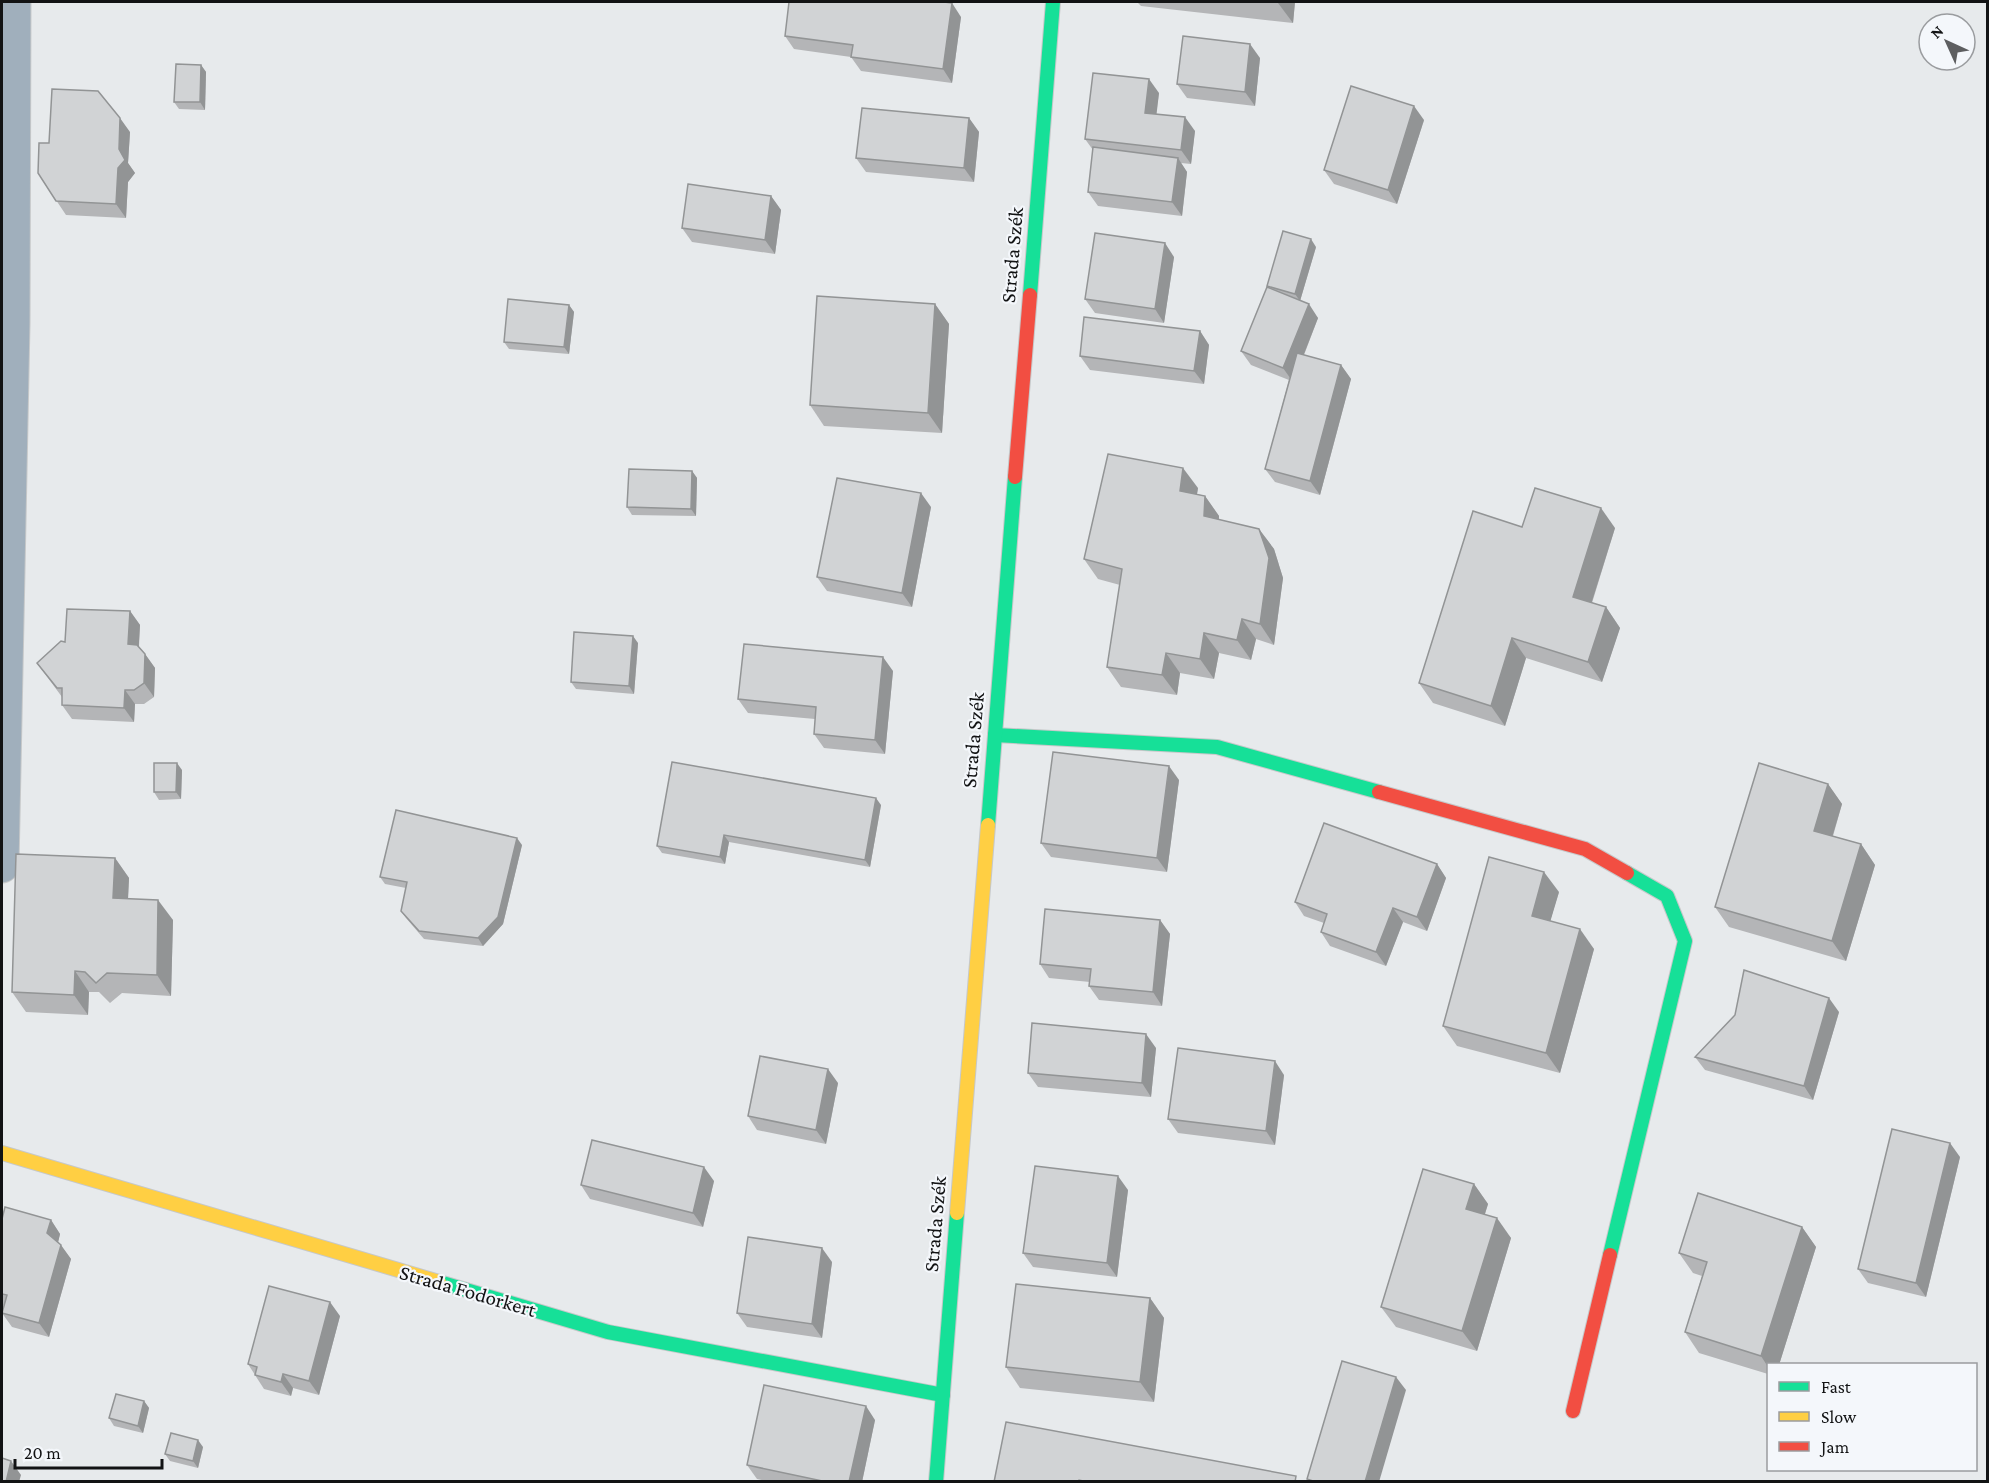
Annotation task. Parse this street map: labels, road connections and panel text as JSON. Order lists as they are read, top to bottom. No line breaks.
{"streets":{"street":["Strada Szék","Strada Fodorkert"]},"crossings":[["Strada Szék","Strada Fodorkert"]],"legend":["Fast","Slow","Jam"],"scale_bar":"20 m","north":"top left"}
